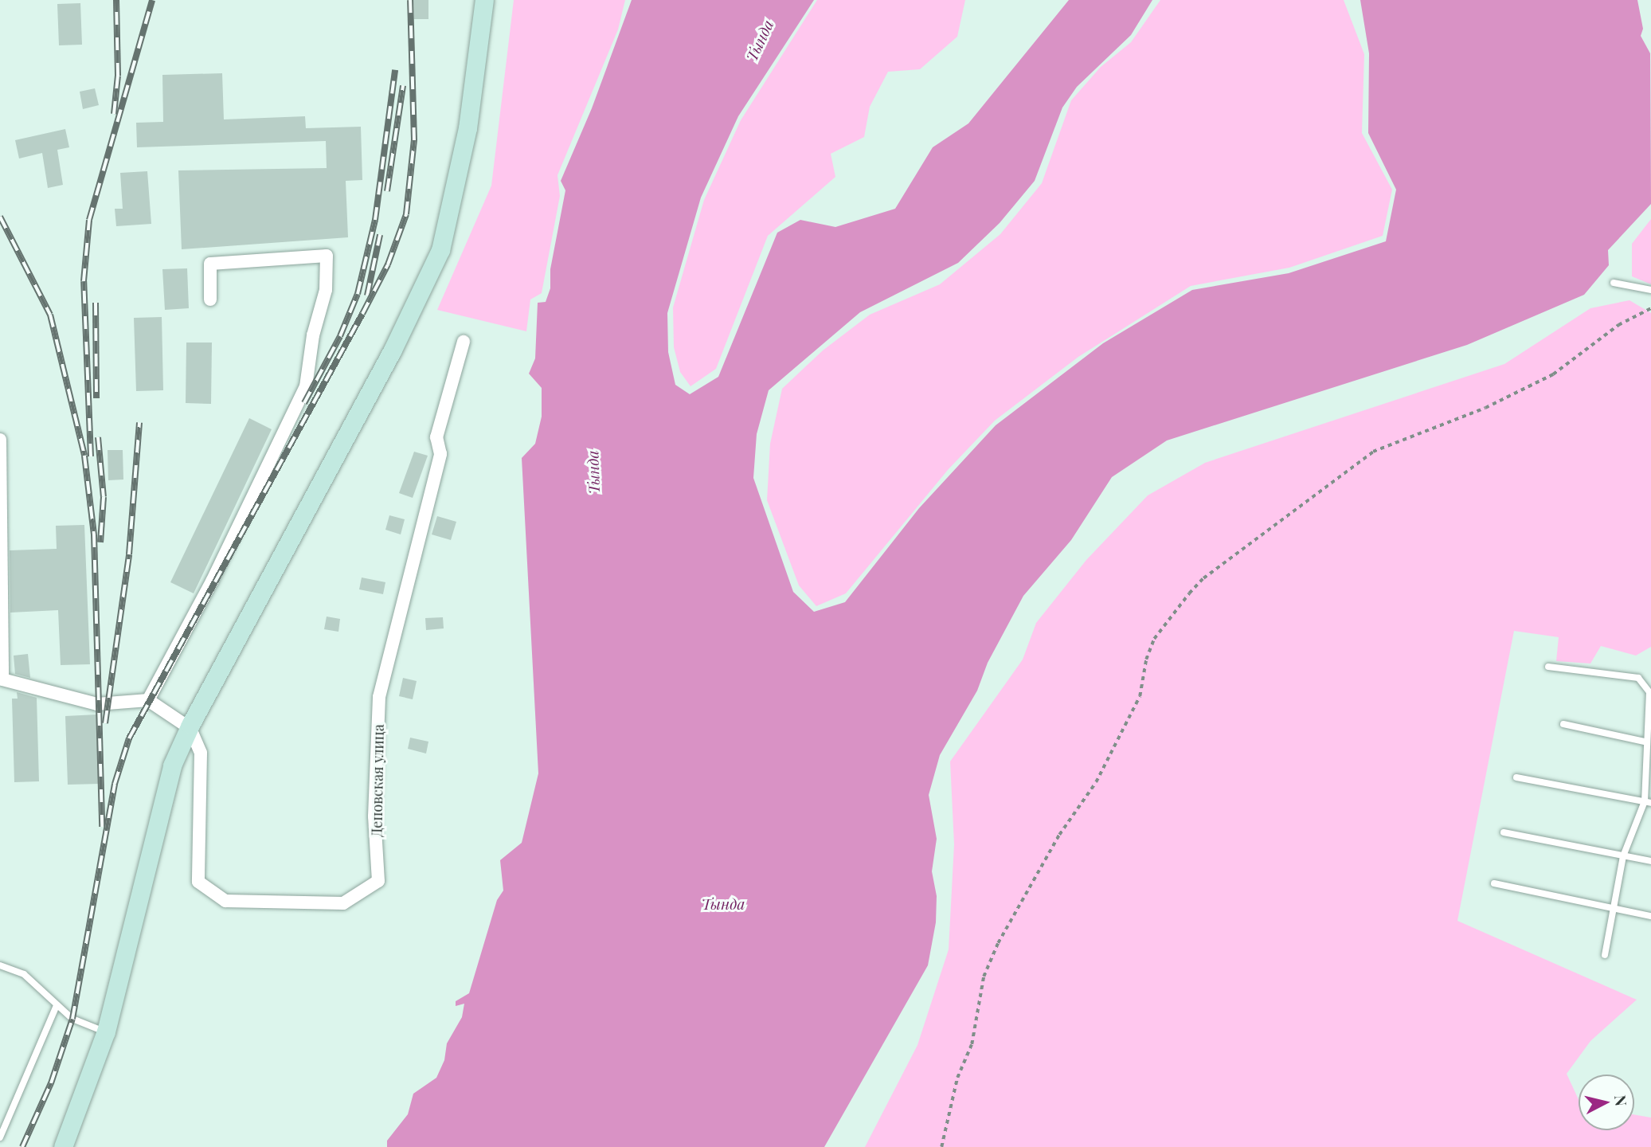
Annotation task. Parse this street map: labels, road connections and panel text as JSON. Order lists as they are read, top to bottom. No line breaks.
{"streets":{"street":["Деповская улица"]},"water":["Тында"],"north":"right"}
